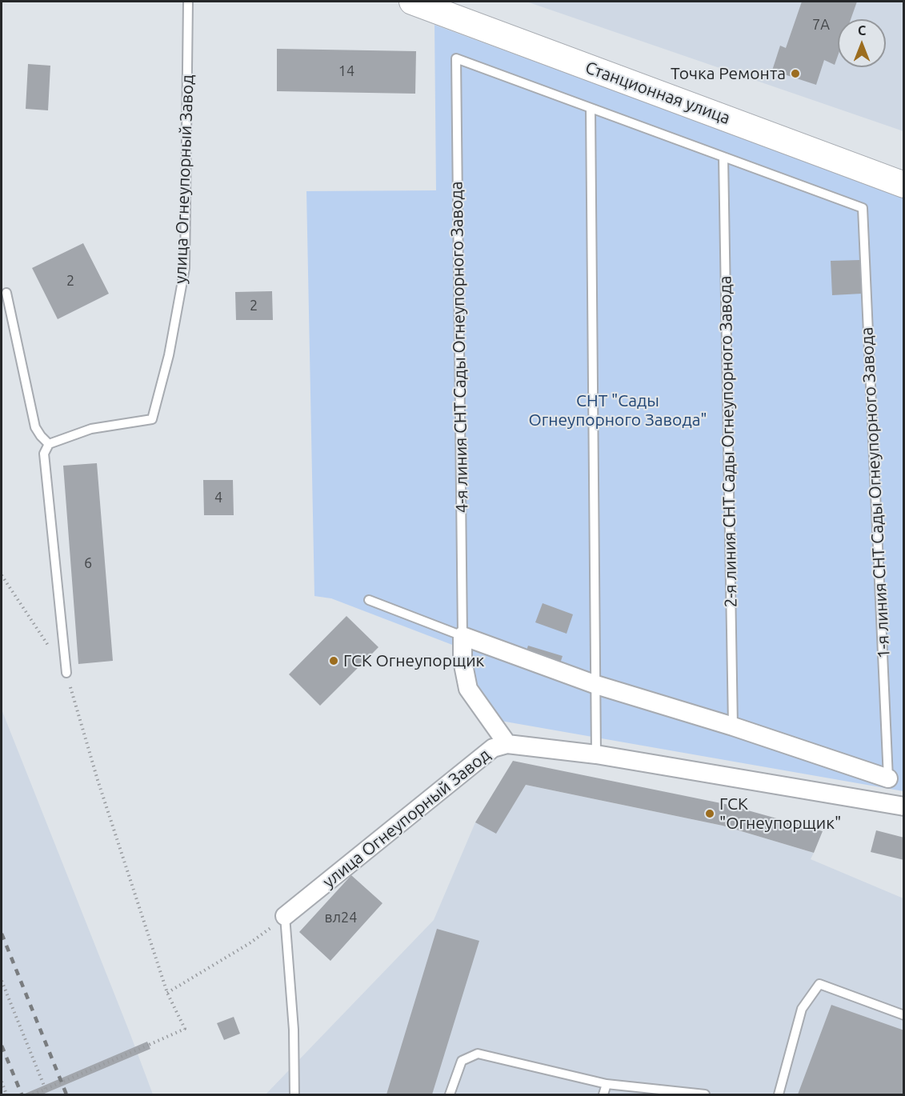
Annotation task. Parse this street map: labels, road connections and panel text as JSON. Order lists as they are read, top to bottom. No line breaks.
{"streets":{"street":["Станционная улица","улица Огнеупорный Завод"],"lane":["4-я линия СНТ Сады Огнеупорного Завода","2-я линия СНТ Сады Огнеупорного Завода","1-я линия СНТ Сады Огнеупорного Завода"]},"crossings":[["2-я линия СНТ Сады Огнеупорного Завода","1-я линия СНТ Сады Огнеупорного Завода"]],"parks":["СНТ \"Сады Огнеупорного Завода\""],"places":["Точка Ремонта","ГСК Огнеупорщик","ГСК \"Огнеупорщик\""],"house_numbers":["7А","14","2","2","4","6","вл24"],"north":"top"}
